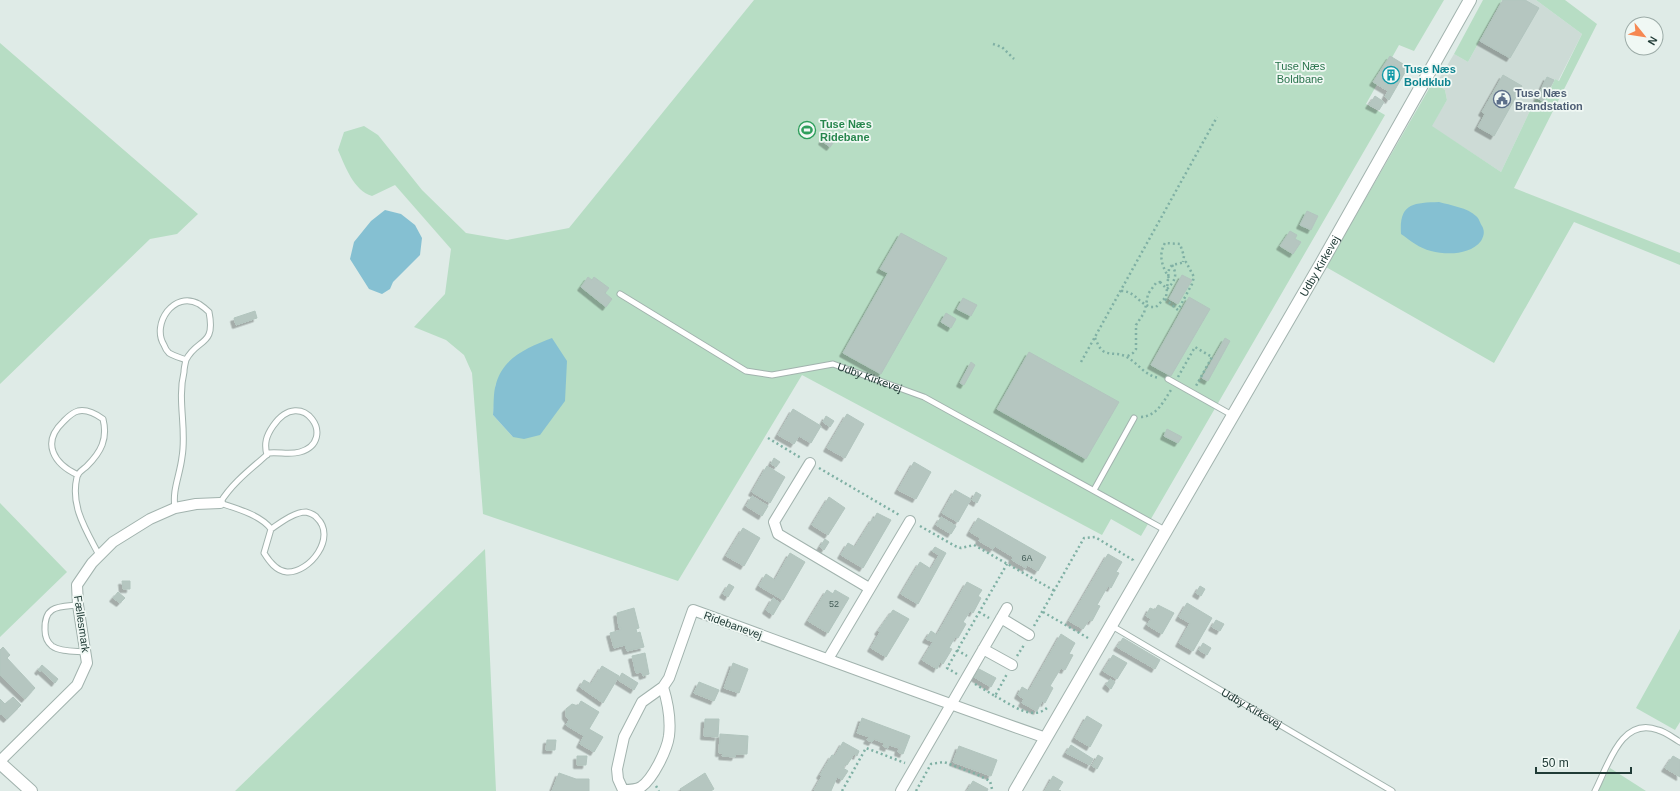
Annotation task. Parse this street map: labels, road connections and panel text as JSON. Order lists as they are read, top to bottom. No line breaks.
{"streets":{"street":["Udby Kirkevej","Fællesmark","Ridebanevej"]},"crossings":[["Udby Kirkevej","Ridebanevej"]],"parks":["Tuse Næs Boldbane"],"places":{"building":["Tuse Næs Boldklub"],"public building":["Tuse Næs Brandstation"],"sports":["Tuse Næs Ridebane"]},"house_numbers":["6A","52"],"scale_bar":"50 m","north":"bottom right"}
